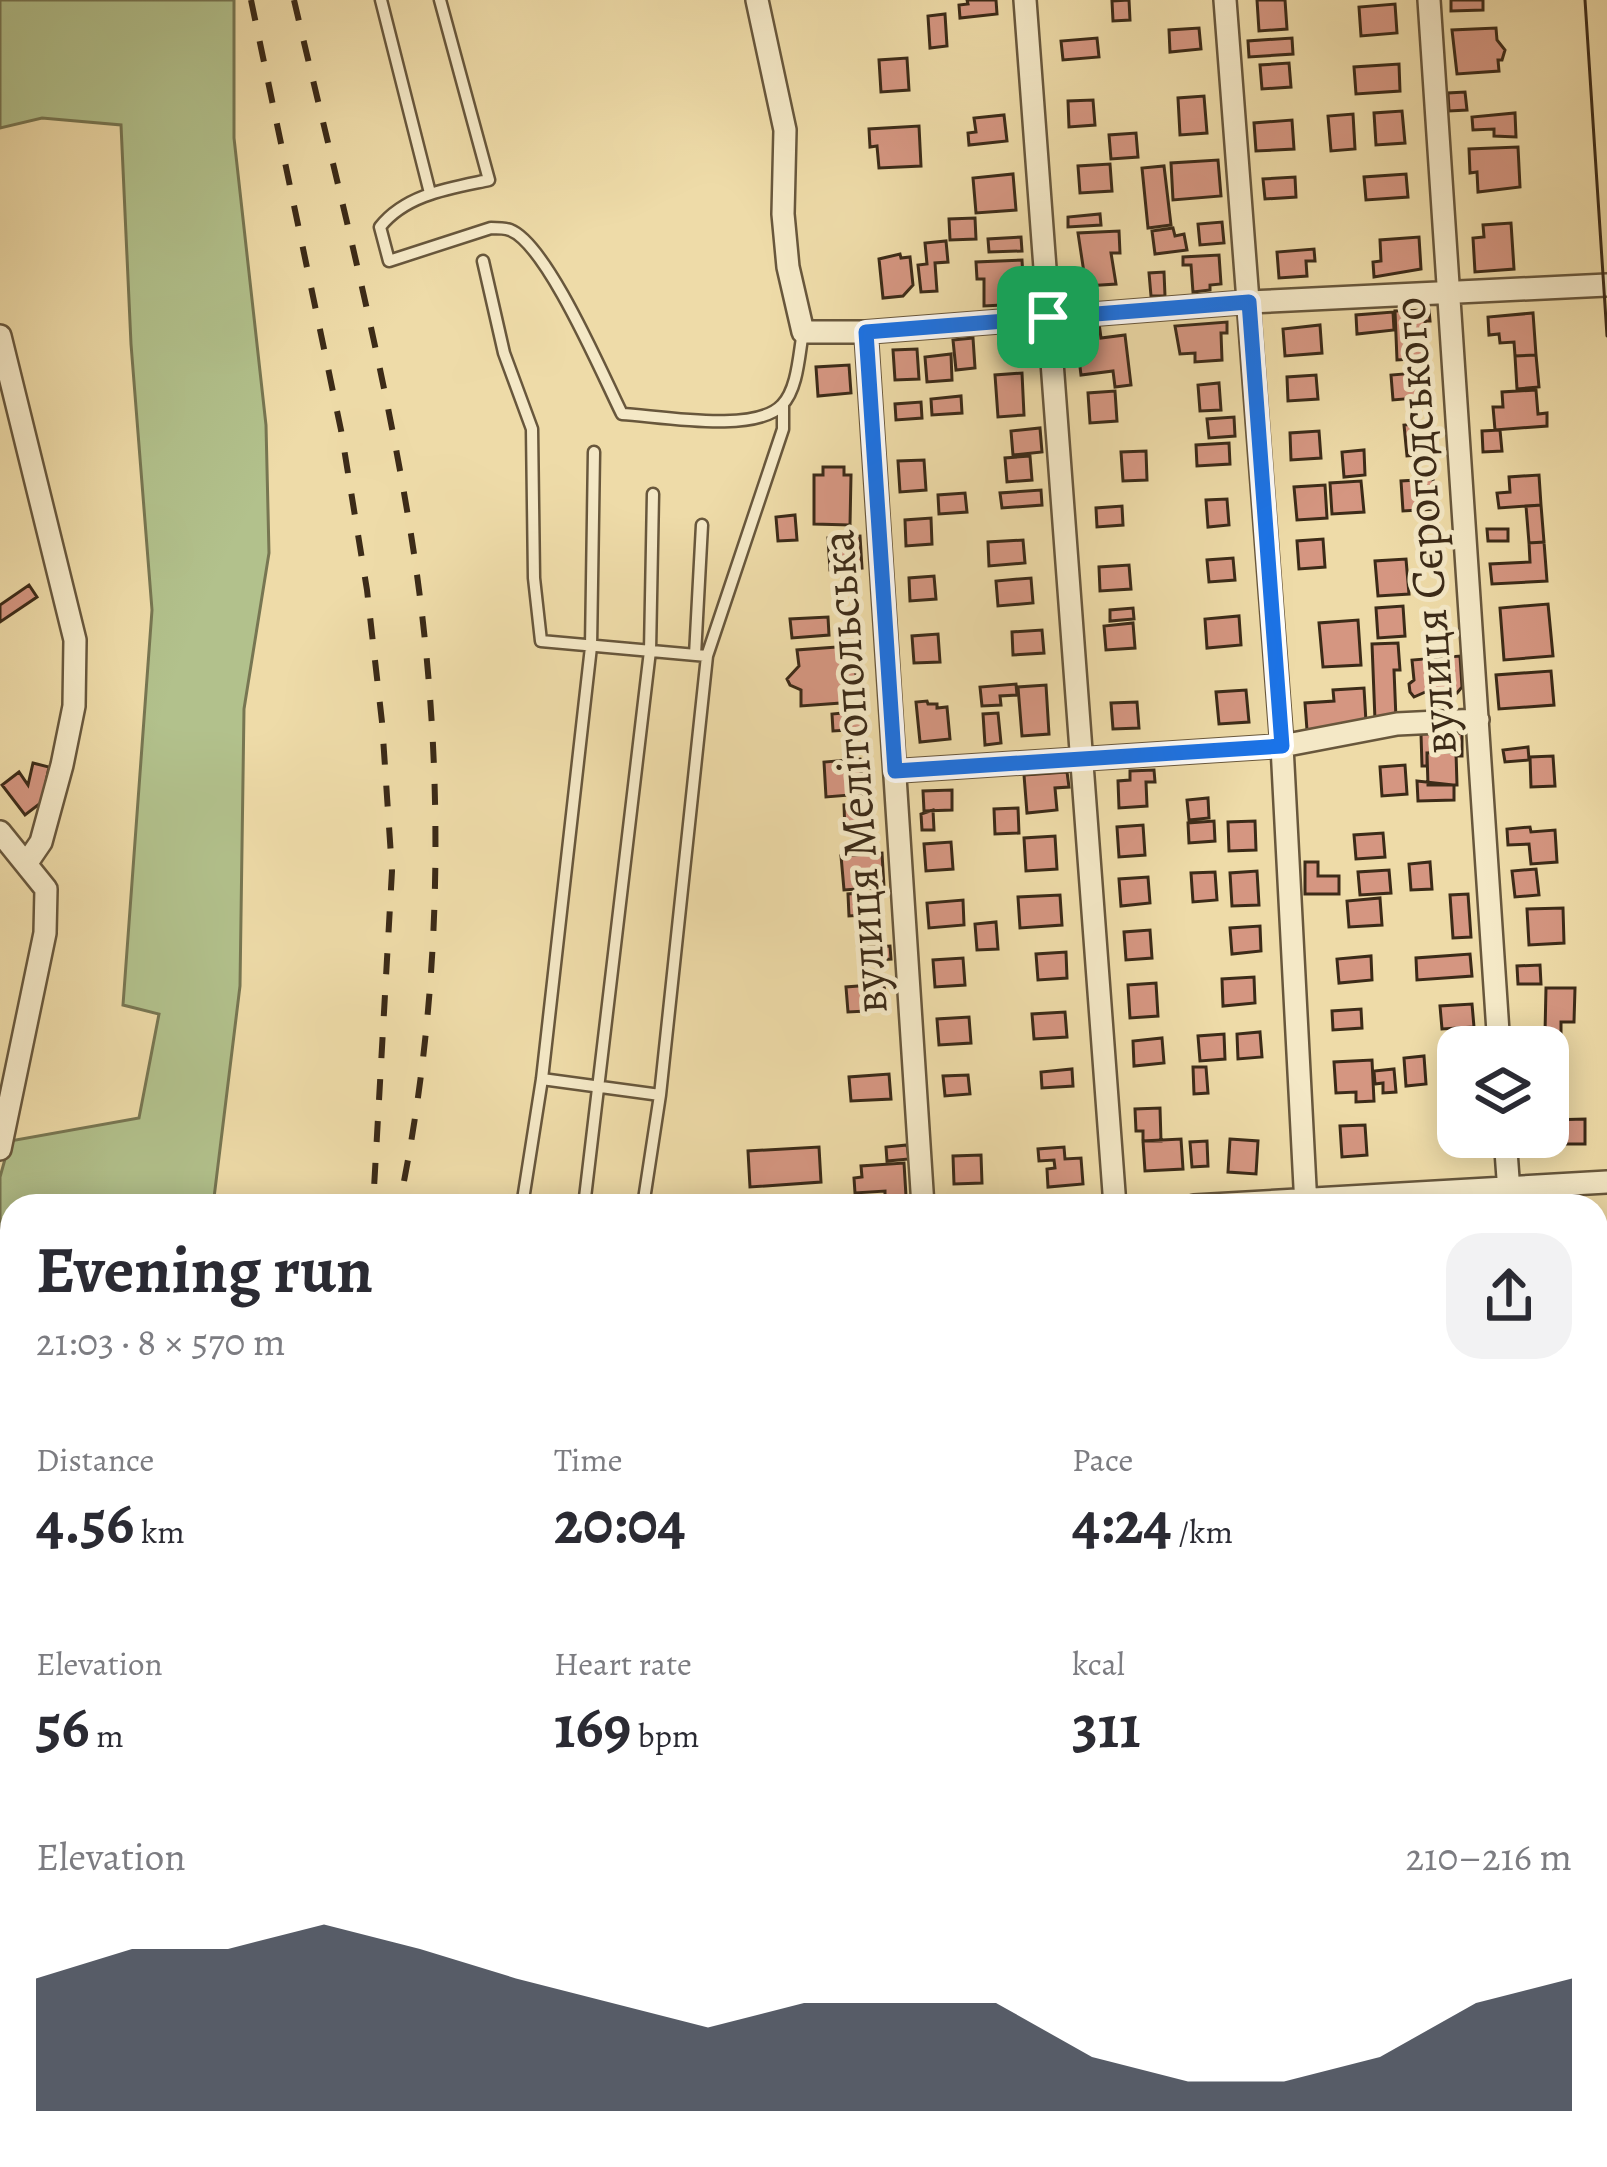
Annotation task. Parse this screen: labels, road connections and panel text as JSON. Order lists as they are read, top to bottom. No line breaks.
{"streets":{"street":["вулиця Сєрогодського","вулиця Мелітопольська"]},"page":{"heading":["Evening run","21:03 · 8 × 570 m"],"stats":[["Distance","4.56 km"],["Time","20:04"],["Pace","4:24 /km"],["Elevation","56 m"],["Heart rate","169 bpm"],["kcal","311"]],"chart":["Elevation","210–216 m"]}}
